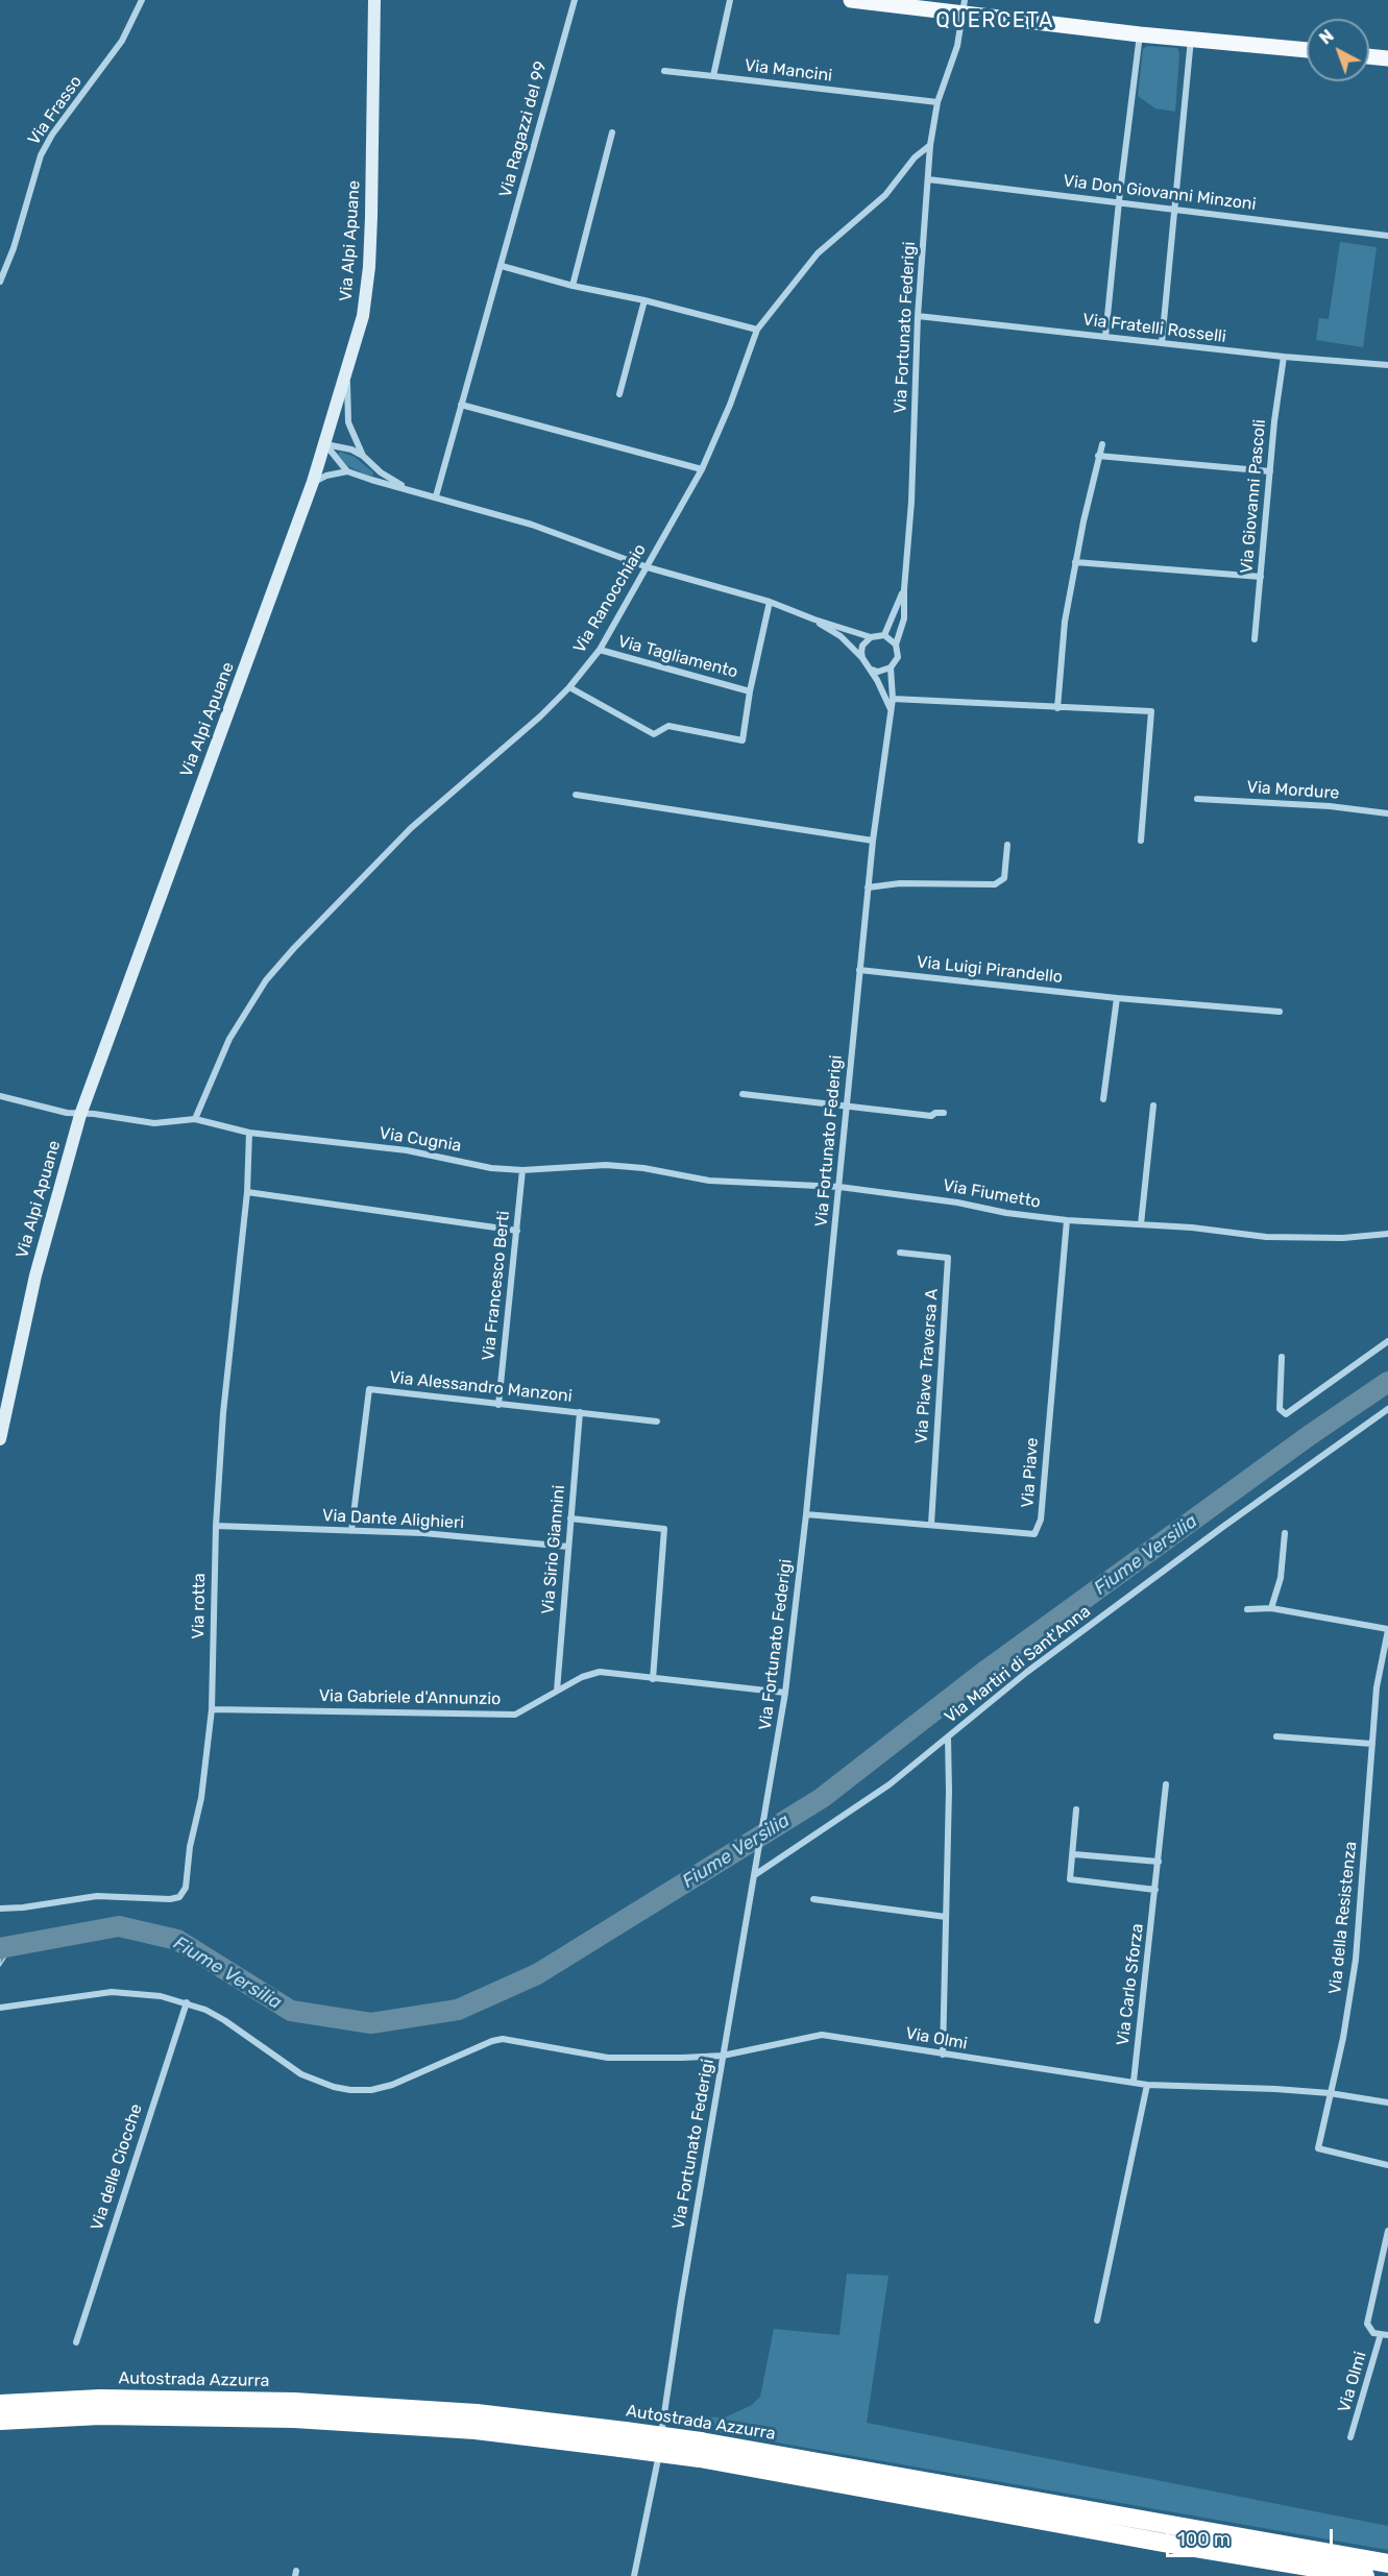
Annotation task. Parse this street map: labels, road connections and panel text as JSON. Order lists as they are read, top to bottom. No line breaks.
{"streets":{"highway":["Autostrada Azzurra"],"main road":["Via Alpi Apuane"],"street":["Via Mancini","Via Frasso","Via Ragazzi del 99","Via Don Giovanni Minzoni","Via Fortunato Federigi","Via Fratelli Rosselli","Via Giovanni Pascoli","Via Ranocchiaio","Via Tagliamento","Via Mordure","Via Luigi Pirandello","Via Cugnia","Via Fiumetto","Via Francesco Berti","Via Piave Traversa A","Via Alessandro Manzoni","Via Piave","Via Dante Alighieri","Via Sirio Giannini","Via rotta","Via Martiri di Sant'Anna","Via Gabriele d'Annunzio","Via della Resistenza","Via Carlo Sforza","Via Olmi","Via delle Ciocche"]},"crossings":[["Via Mancini","Via Fortunato Federigi"],["Via Don Giovanni Minzoni","Via Fortunato Federigi"],["Via Alpi Apuane","Via Cugnia"],["Via Fortunato Federigi","Via Fratelli Rosselli"],["Via Fortunato Federigi","Via Ranocchiaio"],["Via Fortunato Federigi","Via Luigi Pirandello"],["Via Fortunato Federigi","Via Cugnia"],["Via Fortunato Federigi","Via Fiumetto"],["Via Fortunato Federigi","Via Piave"],["Via Fortunato Federigi","Via Martiri di Sant'Anna"],["Via Fortunato Federigi","Via Gabriele d'Annunzio"],["Via Fortunato Federigi","Via Olmi"],["Via Fratelli Rosselli","Via Giovanni Pascoli"],["Via Ranocchiaio","Via Tagliamento"],["Via Ranocchiaio","Via Cugnia"],["Via Cugnia","Via Fiumetto"],["Via Cugnia","Via Francesco Berti"],["Via Cugnia","Via rotta"],["Via Fiumetto","Via Piave"],["Via Francesco Berti","Via Alessandro Manzoni"],["Via Piave Traversa A","Via Piave"],["Via Alessandro Manzoni","Via Dante Alighieri"],["Via Alessandro Manzoni","Via Sirio Giannini"],["Via Dante Alighieri","Via Sirio Giannini"],["Via Dante Alighieri","Via rotta"],["Via Sirio Giannini","Via Gabriele d'Annunzio"],["Via rotta","Via Gabriele d'Annunzio"],["Via della Resistenza","Via Olmi"],["Via Carlo Sforza","Via Olmi"]],"districts":["QUERCETA"],"water":["Fiume Versilia"],"scale_bar":"100 m","north":"top left"}
